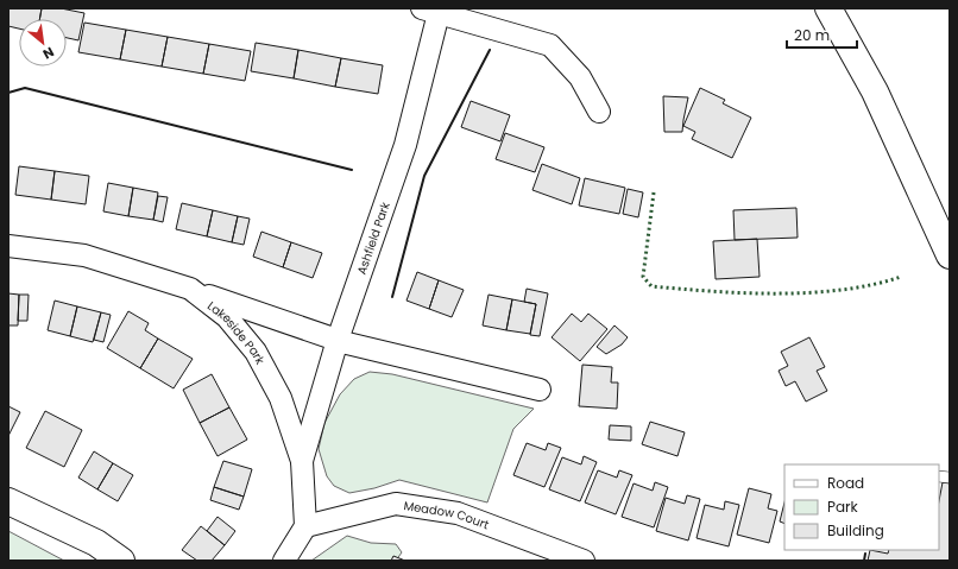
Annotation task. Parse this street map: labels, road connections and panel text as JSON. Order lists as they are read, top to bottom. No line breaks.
{"streets":{"street":["Ashfield Park","Lakeside Park","Meadow Court"]},"crossings":[["Ashfield Park","Lakeside Park"],["Lakeside Park","Meadow Court"]],"legend":["Road","Park","Building"],"scale_bar":"20 m","north":"bottom right"}
